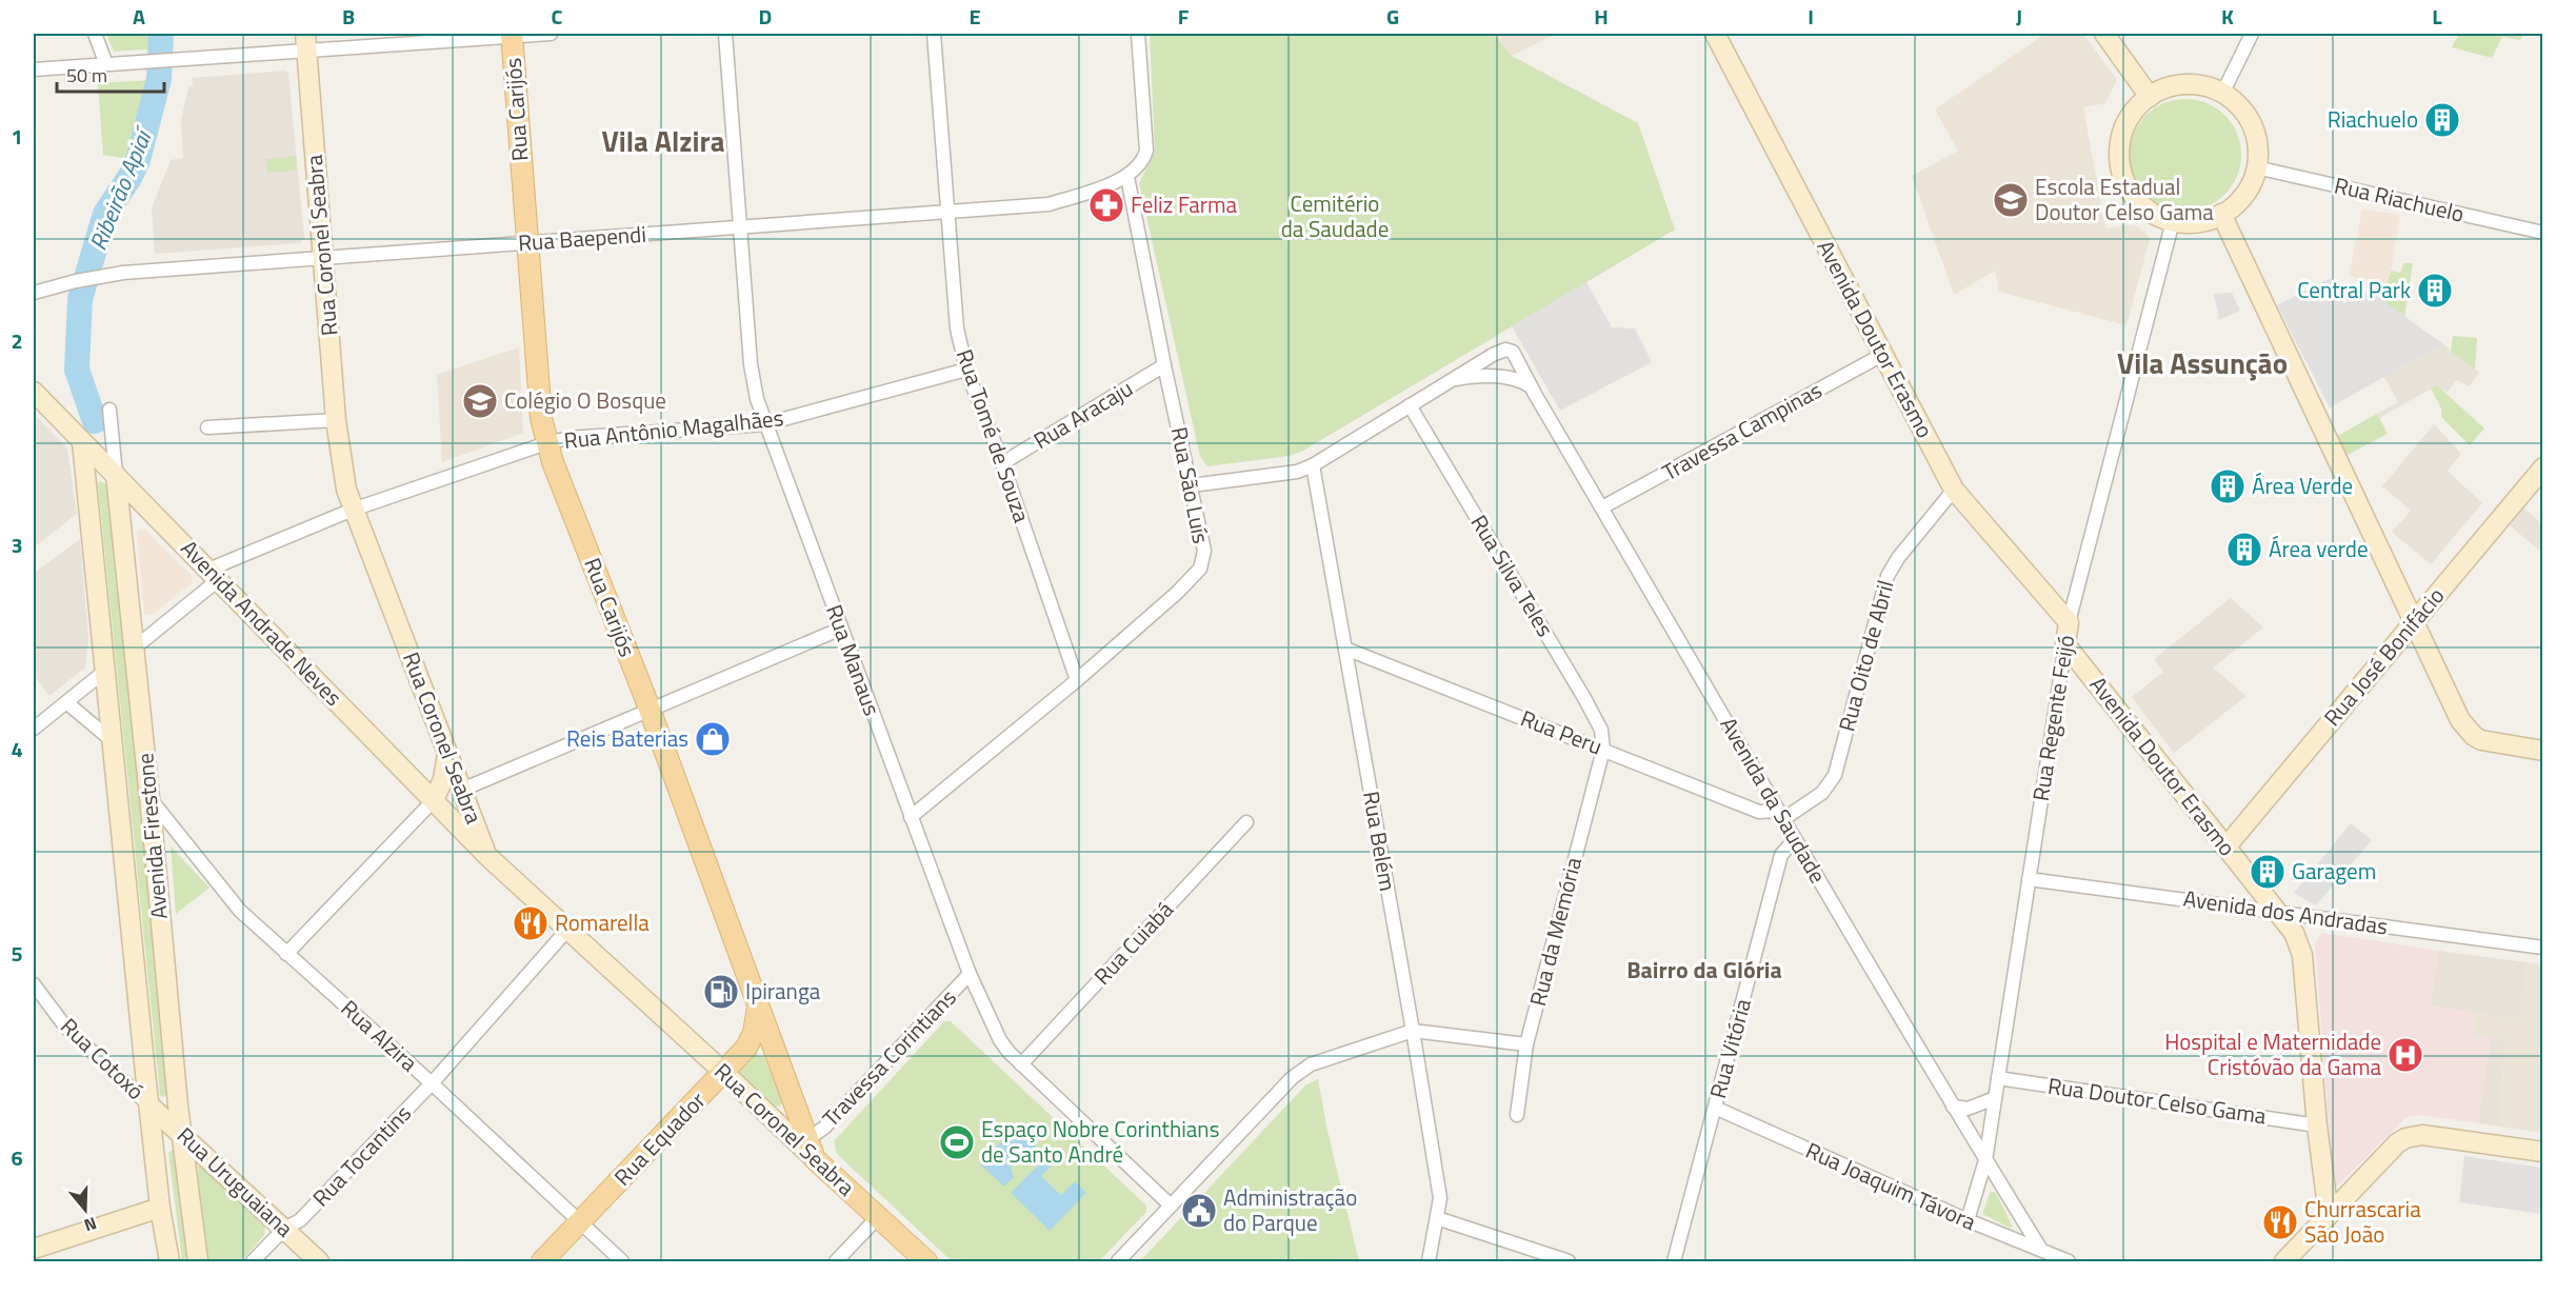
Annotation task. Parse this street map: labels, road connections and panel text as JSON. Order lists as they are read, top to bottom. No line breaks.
{"streets":{"main road":["Rua Carijós","Rua Coronel Seabra","Rua Equador"],"street":["Rua Riachuelo","Rua Baependi","Avenida Doutor Erasmo","Rua Aracaju","Rua Antônio Magalhães","Travessa Campinas","Rua Tomé de Souza","Rua São Luís","Rua Silva Teles","Avenida Andrade Neves","Rua Oito de Abril","Rua José Bonifácio","Rua Manaus","Rua Regente Feijó","Rua Peru","Avenida da Saudade","Avenida Firestone","Rua Belém","Avenida dos Andradas","Rua da Memória","Rua Cuiabá","Rua Alzira","Rua Vitória","Travessa Corintians","Rua Cotoxó","Rua Doutor Celso Gama","Rua Tocantins","Rua Uruguaiana","Rua Joaquim Távora"]},"crossings":[["Rua Carijós","Rua Baependi"],["Rua Carijós","Rua Coronel Seabra"],["Rua Carijós","Rua Antônio Magalhães"],["Rua Carijós","Travessa Corintians"],["Rua Carijós","Rua Equador"],["Rua Riachuelo","Rua Regente Feijó"],["Rua Baependi","Rua Coronel Seabra"],["Rua Baependi","Rua Tomé de Souza"],["Rua Baependi","Rua São Luís"],["Rua Baependi","Rua Manaus"],["Rua Coronel Seabra","Rua Antônio Magalhães"],["Rua Coronel Seabra","Avenida Andrade Neves"],["Rua Coronel Seabra","Rua Equador"],["Rua Coronel Seabra","Rua Tocantins"],["Avenida Doutor Erasmo","Travessa Campinas"],["Avenida Doutor Erasmo","Rua Oito de Abril"],["Avenida Doutor Erasmo","Rua José Bonifácio"],["Avenida Doutor Erasmo","Rua Regente Feijó"],["Avenida Doutor Erasmo","Avenida dos Andradas"],["Avenida Doutor Erasmo","Rua Doutor Celso Gama"],["Rua Aracaju","Rua Tomé de Souza"],["Rua Aracaju","Rua São Luís"],["Rua Antônio Magalhães","Rua Tomé de Souza"],["Rua Antônio Magalhães","Avenida Andrade Neves"],["Rua Antônio Magalhães","Rua Manaus"],["Rua Antônio Magalhães","Avenida Firestone"],["Travessa Campinas","Avenida da Saudade"],["Rua Tomé de Souza","Rua São Luís"],["Rua São Luís","Rua Manaus"],["Rua Silva Teles","Rua Peru"],["Rua Silva Teles","Rua da Memória"],["Avenida Andrade Neves","Avenida Firestone"],["Rua Oito de Abril","Rua Peru"],["Rua Oito de Abril","Avenida da Saudade"],["Rua Manaus","Rua Cuiabá"],["Rua Manaus","Travessa Corintians"],["Rua Regente Feijó","Avenida da Saudade"],["Rua Regente Feijó","Avenida dos Andradas"],["Rua Regente Feijó","Rua Doutor Celso Gama"],["Rua Regente Feijó","Rua Joaquim Távora"],["Rua Peru","Avenida da Saudade"],["Rua Peru","Rua Belém"],["Rua Peru","Rua da Memória"],["Avenida da Saudade","Rua Vitória"],["Avenida da Saudade","Rua Joaquim Távora"],["Avenida Firestone","Rua Alzira"],["Avenida Firestone","Rua Cotoxó"],["Avenida Firestone","Rua Uruguaiana"],["Rua Alzira","Rua Equador"],["Rua Alzira","Rua Tocantins"],["Rua Vitória","Rua Joaquim Távora"],["Rua Cotoxó","Rua Uruguaiana"],["Rua Tocantins","Rua Uruguaiana"]],"districts":["Vila Alzira","Vila Assunção","Bairro da Glória"],"water":["Ribeirão Apiaí"],"parks":["Cemitério da Saudade"],"places":{"building":["Riachuelo","Central Park","Área Verde","Área verde","Garagem"],"school or university":["Escola Estadual Doutor Celso Gama","Colégio O Bosque"],"pharmacy":["Feliz Farma"],"shop":["Reis Baterias"],"restaurant":["Romarella","Churrascaria São João"],"fuel station":["Ipiranga"],"hospital":["Hospital e Maternidade Cristóvão da Gama"],"sports":["Espaço Nobre Corinthians de Santo André"],"public building":["Administração do Parque"]},"scale_bar":"50 m","north":"bottom","grid":{"columns":["A","B","C","D","E","F","G","H","I","J","K","L"],"rows":["1","2","3","4","5","6"]}}
